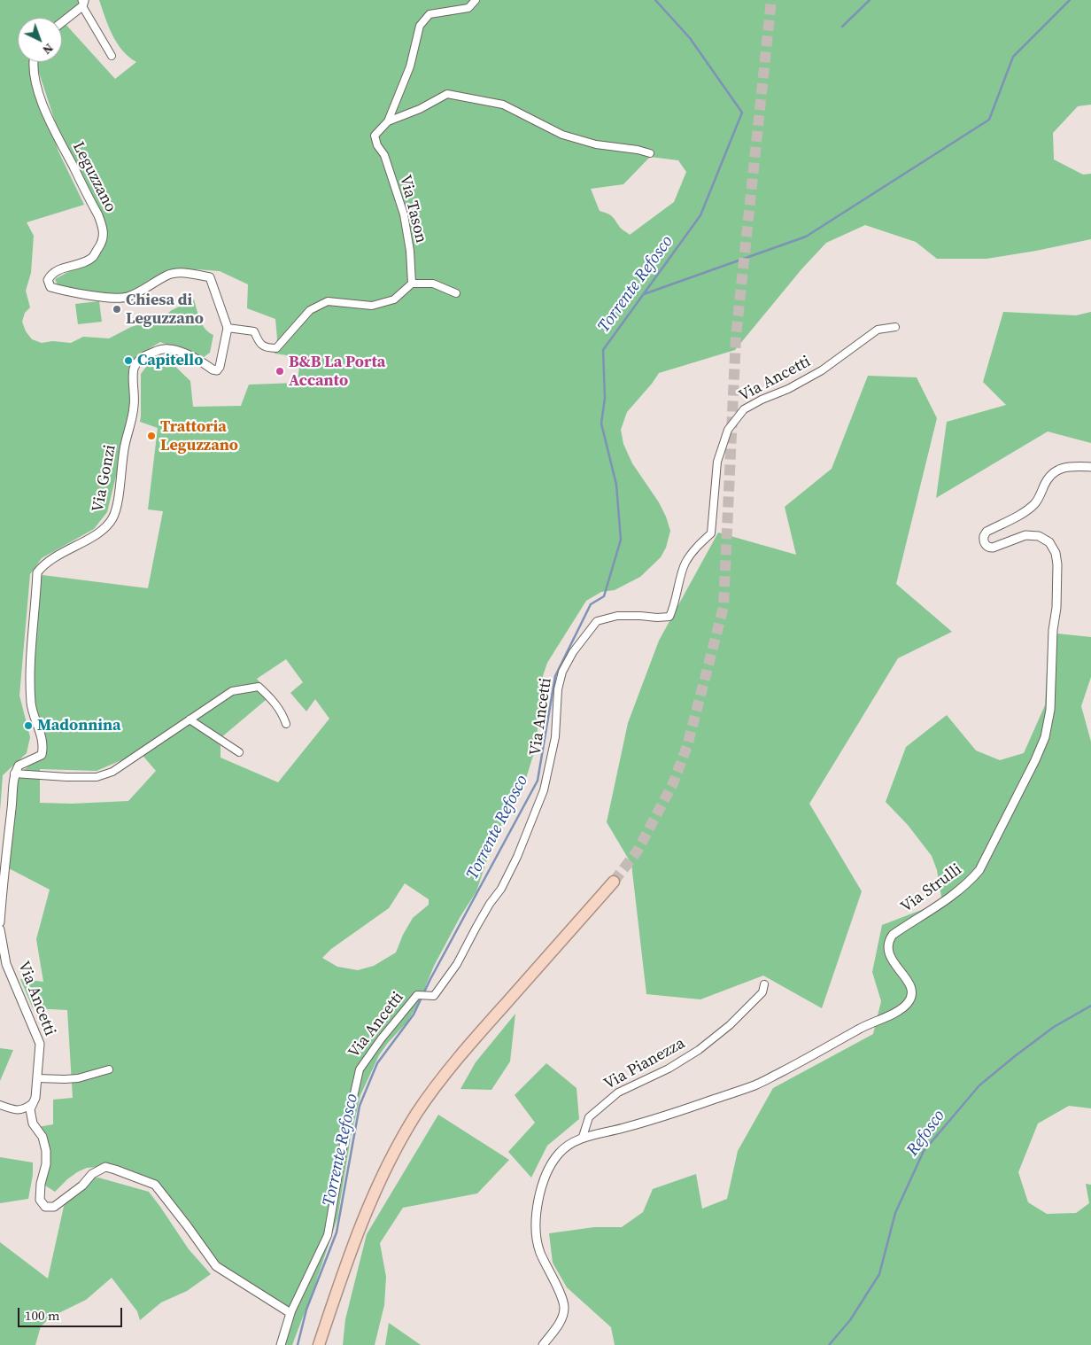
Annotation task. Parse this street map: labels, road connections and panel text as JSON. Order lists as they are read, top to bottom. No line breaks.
{"streets":{"street":["Leguzzano","Via Tason","Via Ancetti","Via Gonzi","Via Strulli","Via Pianezza"]},"crossings":[["Leguzzano","Via Gonzi"],["Via Strulli","Via Pianezza"]],"water":["Torrente Refosco","Refosco"],"places":["Chiesa di Leguzzano","Capitello","B&B La Porta Accanto","Trattoria Leguzzano","Madonnina"],"scale_bar":"100 m","north":"bottom right"}
